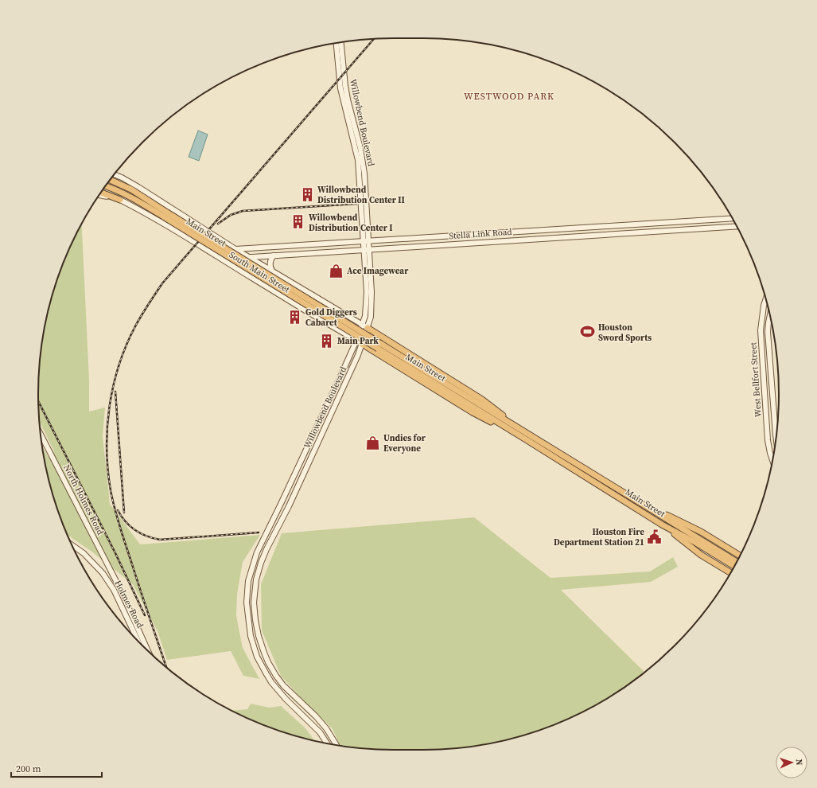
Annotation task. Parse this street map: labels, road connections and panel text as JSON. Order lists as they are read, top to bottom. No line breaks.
{"streets":{"highway":["Main Street"],"main road":["Willowbend Boulevard","Stella Link Road","South Main Street","West Bellfort Street","North Holmes Road","Holmes Road"]},"crossings":[["Willowbend Boulevard","Stella Link Road"],["Willowbend Boulevard","South Main Street"],["Stella Link Road","South Main Street"],["North Holmes Road","Holmes Road"]],"districts":["WESTWOOD PARK"],"places":{"building":["Willowbend Distribution Center II","Willowbend Distribution Center I","Gold Diggers Cabaret","Main Park"],"shop":["Ace Imagewear","Undies for Everyone"],"sports":["Houston Sword Sports"],"public building":["Houston Fire Department Station 21"]},"scale_bar":"200 m","north":"right"}
